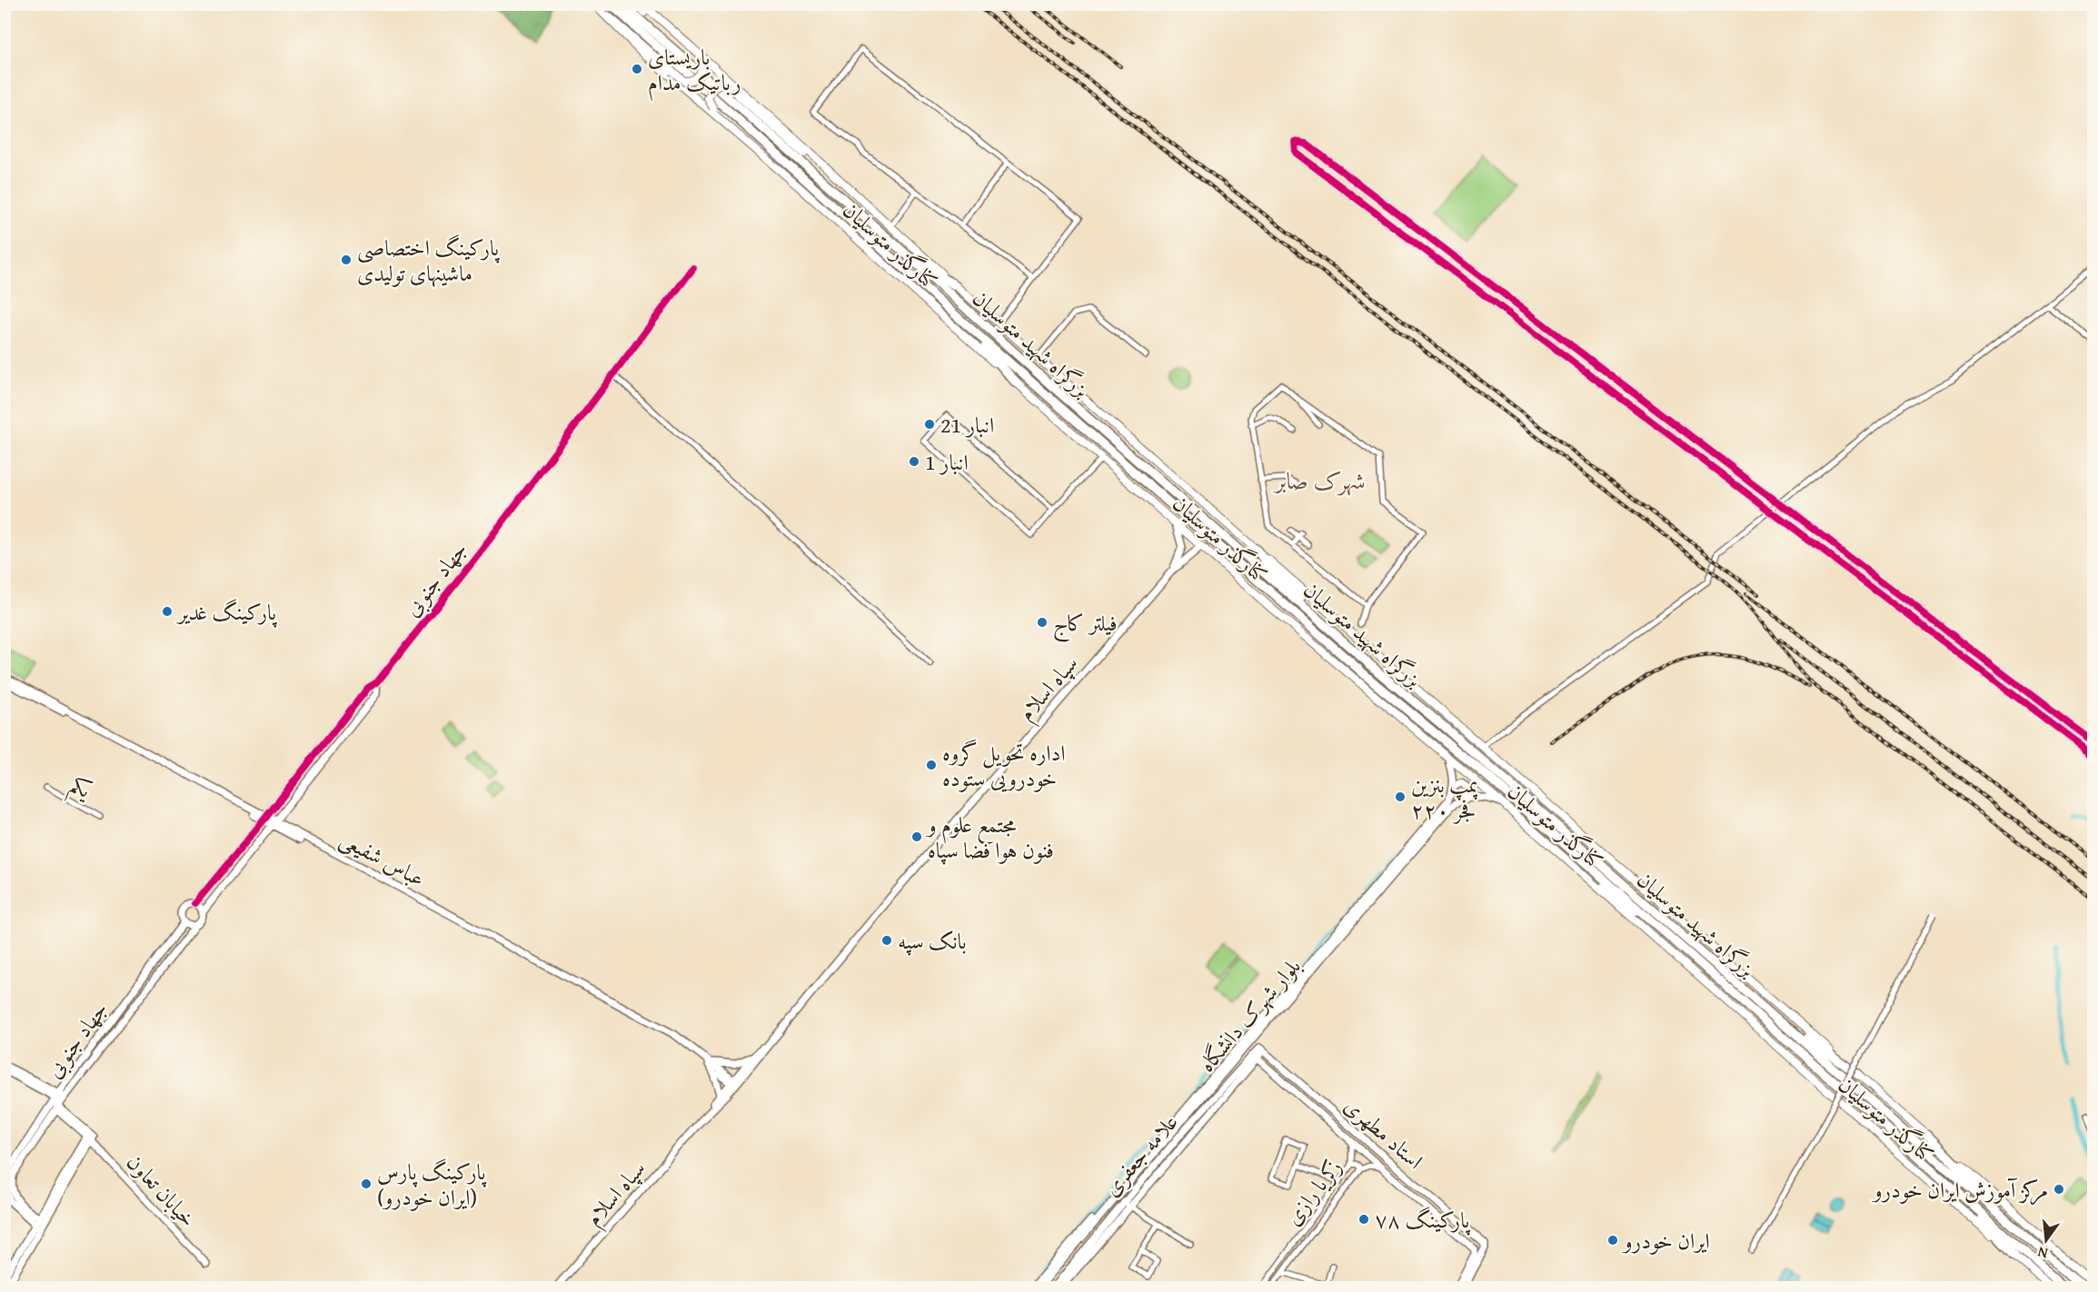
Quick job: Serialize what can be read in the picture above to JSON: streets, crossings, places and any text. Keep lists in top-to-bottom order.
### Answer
{
  "streets": {
    "highway": ["بزرگراه شهید متوسلیان"],
    "main road": ["کنارگذر متوسلیان"],
    "street": [
      "جهاد جنوبی",
      "سپاه اسلام",
      "یکم",
      "عباس شفیعی",
      "بلوار شهرک دانشگاه",
      "استاد مطهری",
      "علامه جعفری",
      "خیابان تعاون",
      "زکریا رازی"
    ]
  },
  "crossings": [
    ["کنارگذر متوسلیان", "سپاه اسلام"],
    ["جهاد جنوبی", "عباس شفیعی"],
    ["جهاد جنوبی", "خیابان تعاون"],
    ["سپاه اسلام", "عباس شفیعی"],
    ["استاد مطهری", "علامه جعفری"]
  ],
  "districts": ["شهرک صابر"],
  "places": [
    "باریستای رباتیک مدام",
    "پارکینگ اختصاصی ماشینهای تولیدی",
    "انبار 21",
    "انبار 1",
    "پارکینگ غدیر",
    "فیلتر کاج",
    "اداره تحویل گروه خودرویی ستوده",
    "پمپ بنزین ۲۲۰ فجر",
    "مجتمع علوم و فنون هوا فضا سپاه",
    "بانک سپه",
    "پارکینگ پارس (ایران خودرو)",
    "مرکز آموزش ایران خودرو",
    "پارکینگ ۷۸",
    "ایران خودرو"
  ],
  "north": "bottom"
}
